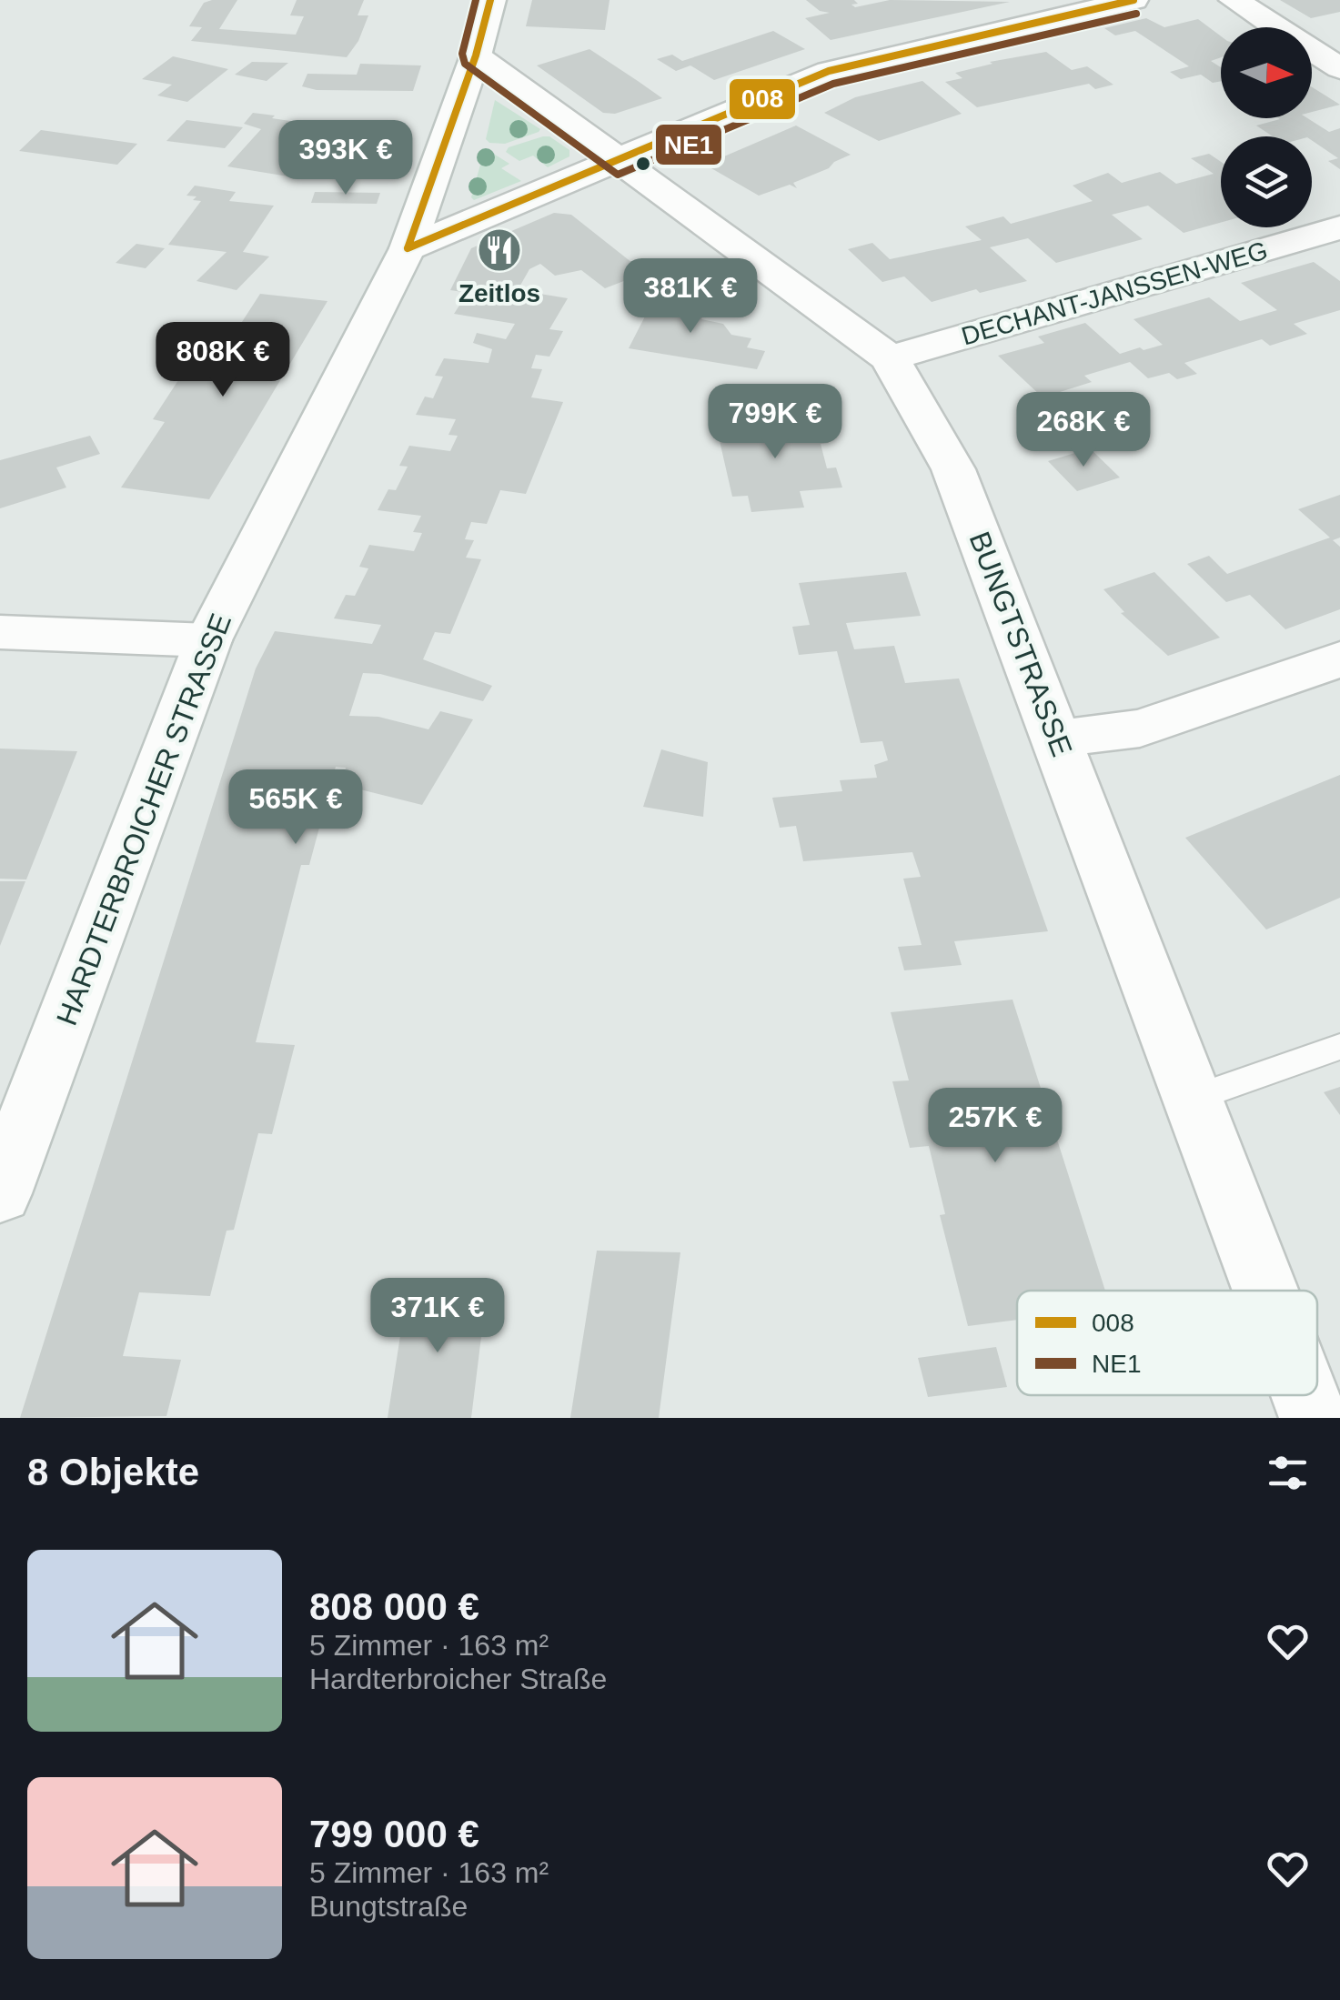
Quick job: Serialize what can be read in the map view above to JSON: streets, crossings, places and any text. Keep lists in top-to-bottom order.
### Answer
{
  "streets": {
    "street": ["DECHANT-JANSSEN-WEG", "BUNGTSTRASSE", "HARDTERBROICHER STRASSE"]
  },
  "crossings": [
    ["DECHANT-JANSSEN-WEG", "BUNGTSTRASSE"],
    ["BUNGTSTRASSE", "HARDTERBROICHER STRASSE"]
  ],
  "places": {
    "restaurant": ["Zeitlos"]
  },
  "lines": ["transit line 008", "transit line NE1"],
  "legend": ["008", "NE1"],
  "north": "right",
  "page": {
    "price": [
      "393K €",
      "381K €",
      "808K €",
      "799K €",
      "268K €",
      "565K €",
      "257K €",
      "371K €"
    ],
    "heading": "8 Objekte",
    "list": [
      {
        "name": "808 000 €",
        "note": "5 Zimmer · 163 m² · Hardterbroicher Straße"
      },
      {
        "name": "799 000 €",
        "note": "5 Zimmer · 163 m² · Bungtstraße"
      }
    ]
  }
}
